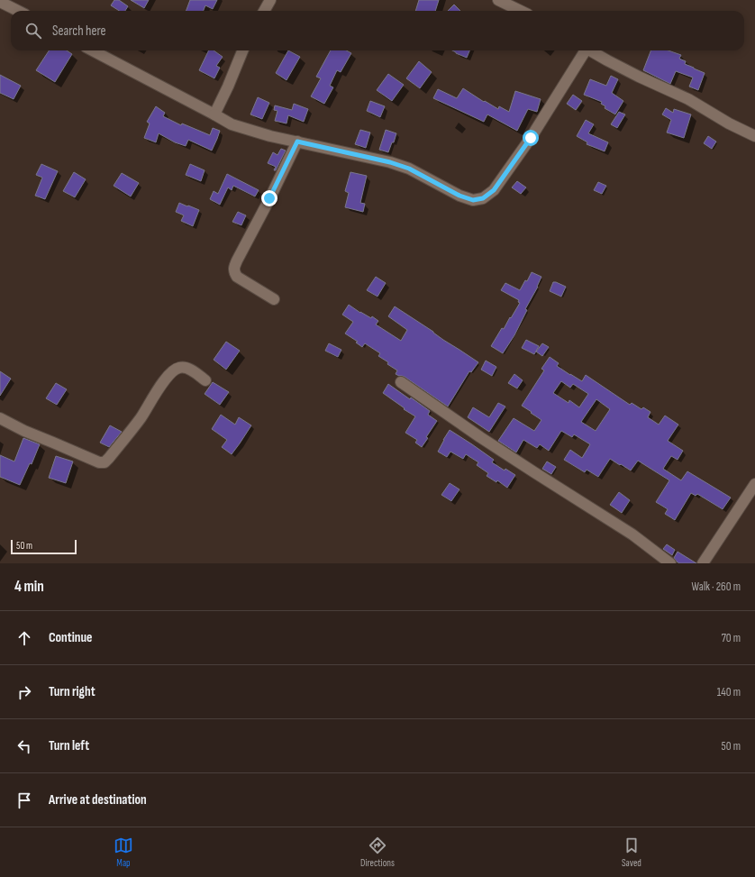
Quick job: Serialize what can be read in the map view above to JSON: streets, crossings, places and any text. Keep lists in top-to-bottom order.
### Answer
{
  "scale_bar": "50 m",
  "page": {
    "search": "Search here",
    "scale": "50 m",
    "heading": ["4 min", "Walk · 260 m"],
    "list": [
      ["Continue", "70 m"],
      ["Turn right", "140 m"],
      ["Turn left", "50 m"],
      "Arrive at destination"
    ],
    "nav": ["Map", "Directions", "Saved"]
  }
}
